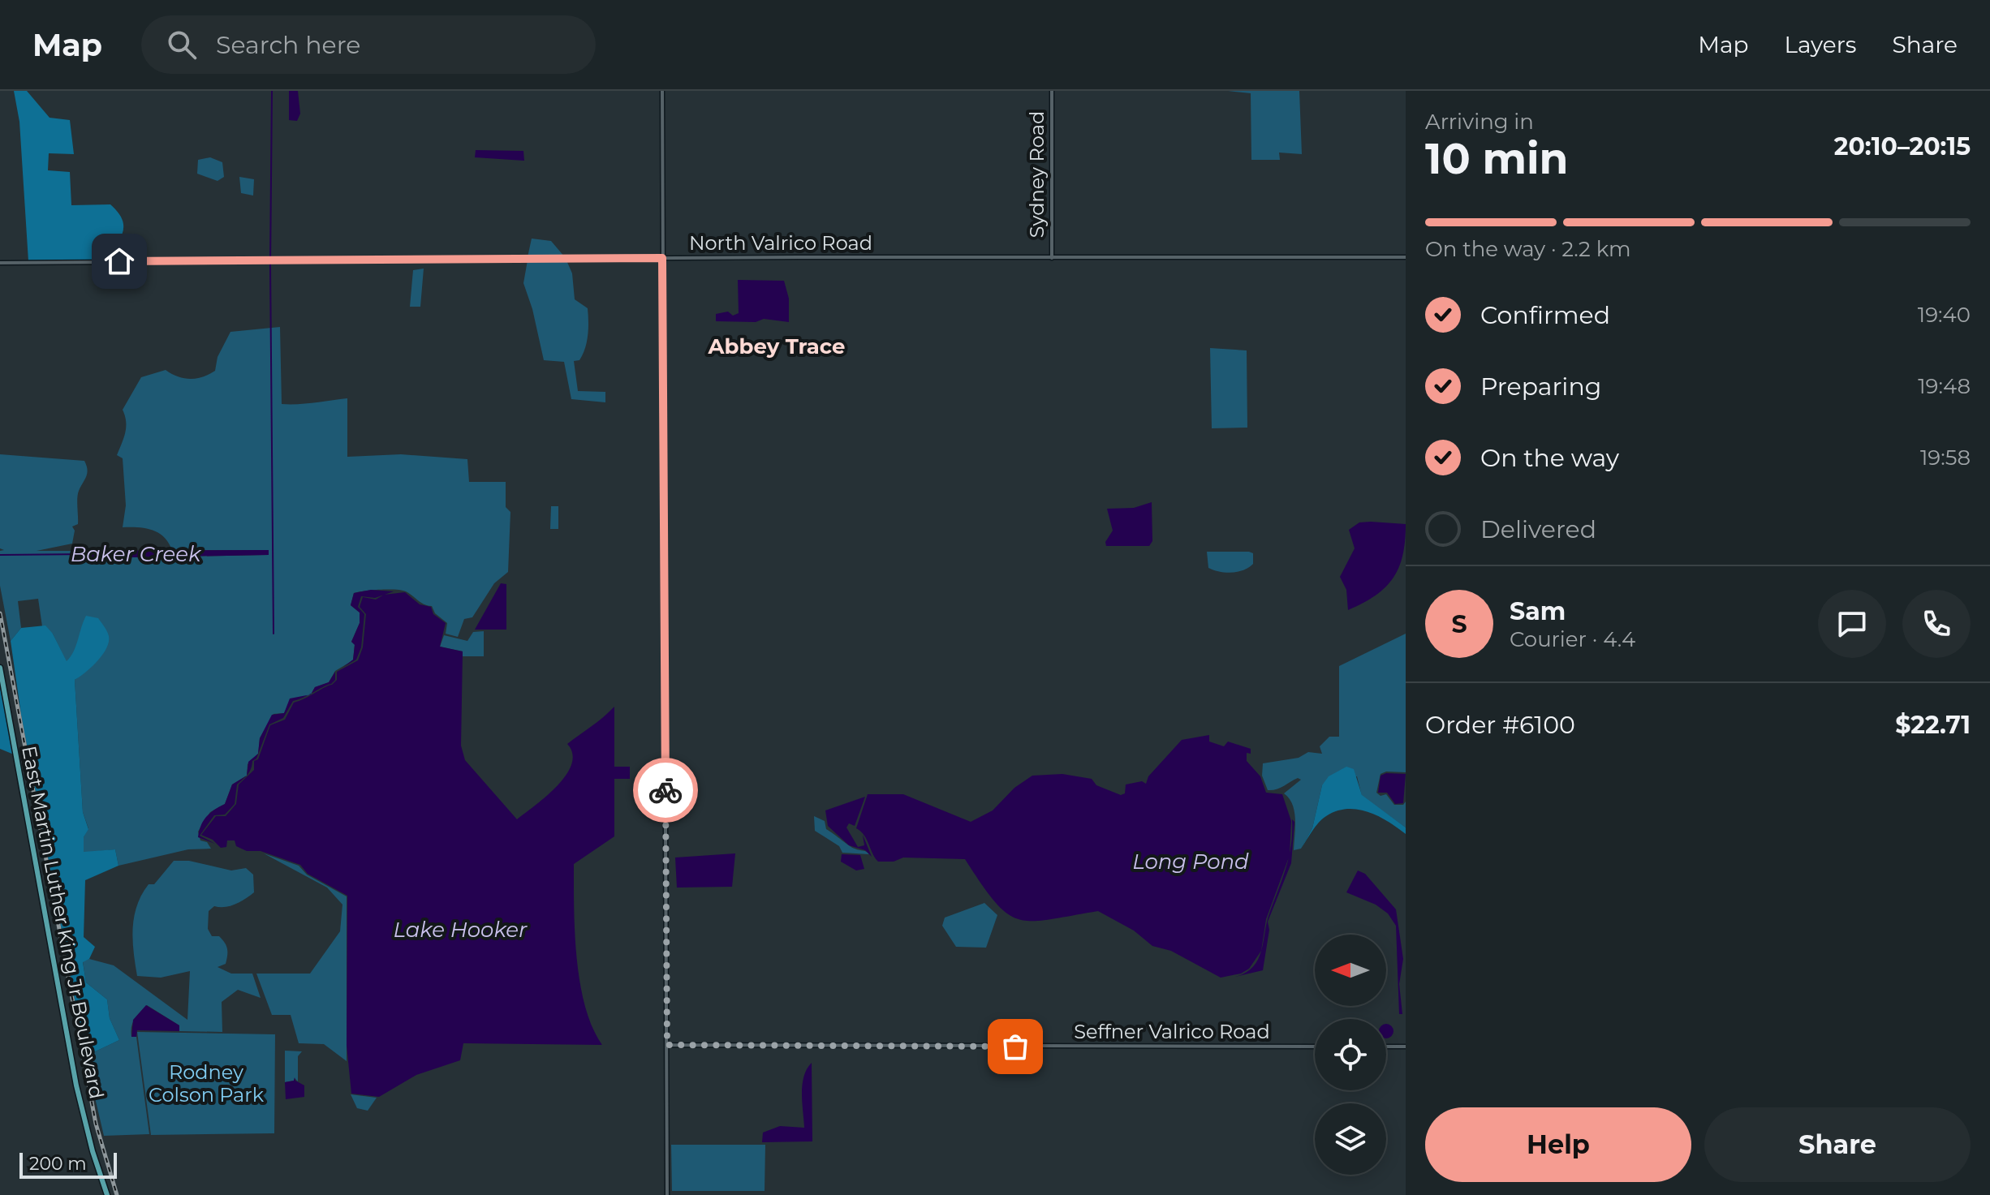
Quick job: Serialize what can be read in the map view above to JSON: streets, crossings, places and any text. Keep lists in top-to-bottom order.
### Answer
{
  "streets": {
    "main road": ["East Martin Luther King Jr Boulevard"],
    "street": ["Sydney Road", "North Valrico Road", "Seffner Valrico Road"]
  },
  "crossings": [
    ["Sydney Road", "North Valrico Road"]
  ],
  "districts": ["Abbey Trace"],
  "water": ["Baker Creek", "Long Pond", "Lake Hooker"],
  "parks": ["Rodney Colson Park"],
  "scale_bar": "200 m",
  "north": "left",
  "page": {
    "header": "Map",
    "search": "Search here",
    "nav": ["Map", "Layers", "Share"],
    "heading": ["10 min", "Arriving in", "20:10–20:15"],
    "panel": [
      "Sam",
      "Courier · 4.4",
      "Order #6100",
      "$22.71"
    ],
    "bar": "On the way · 2.2 km",
    "list": [
      ["Confirmed", "19:40"],
      ["Preparing", "19:48"],
      ["On the way", "19:58"],
      "Delivered"
    ],
    "round": "S",
    "buttons": ["Help", "Share"],
    "scale": "200 m"
  }
}
